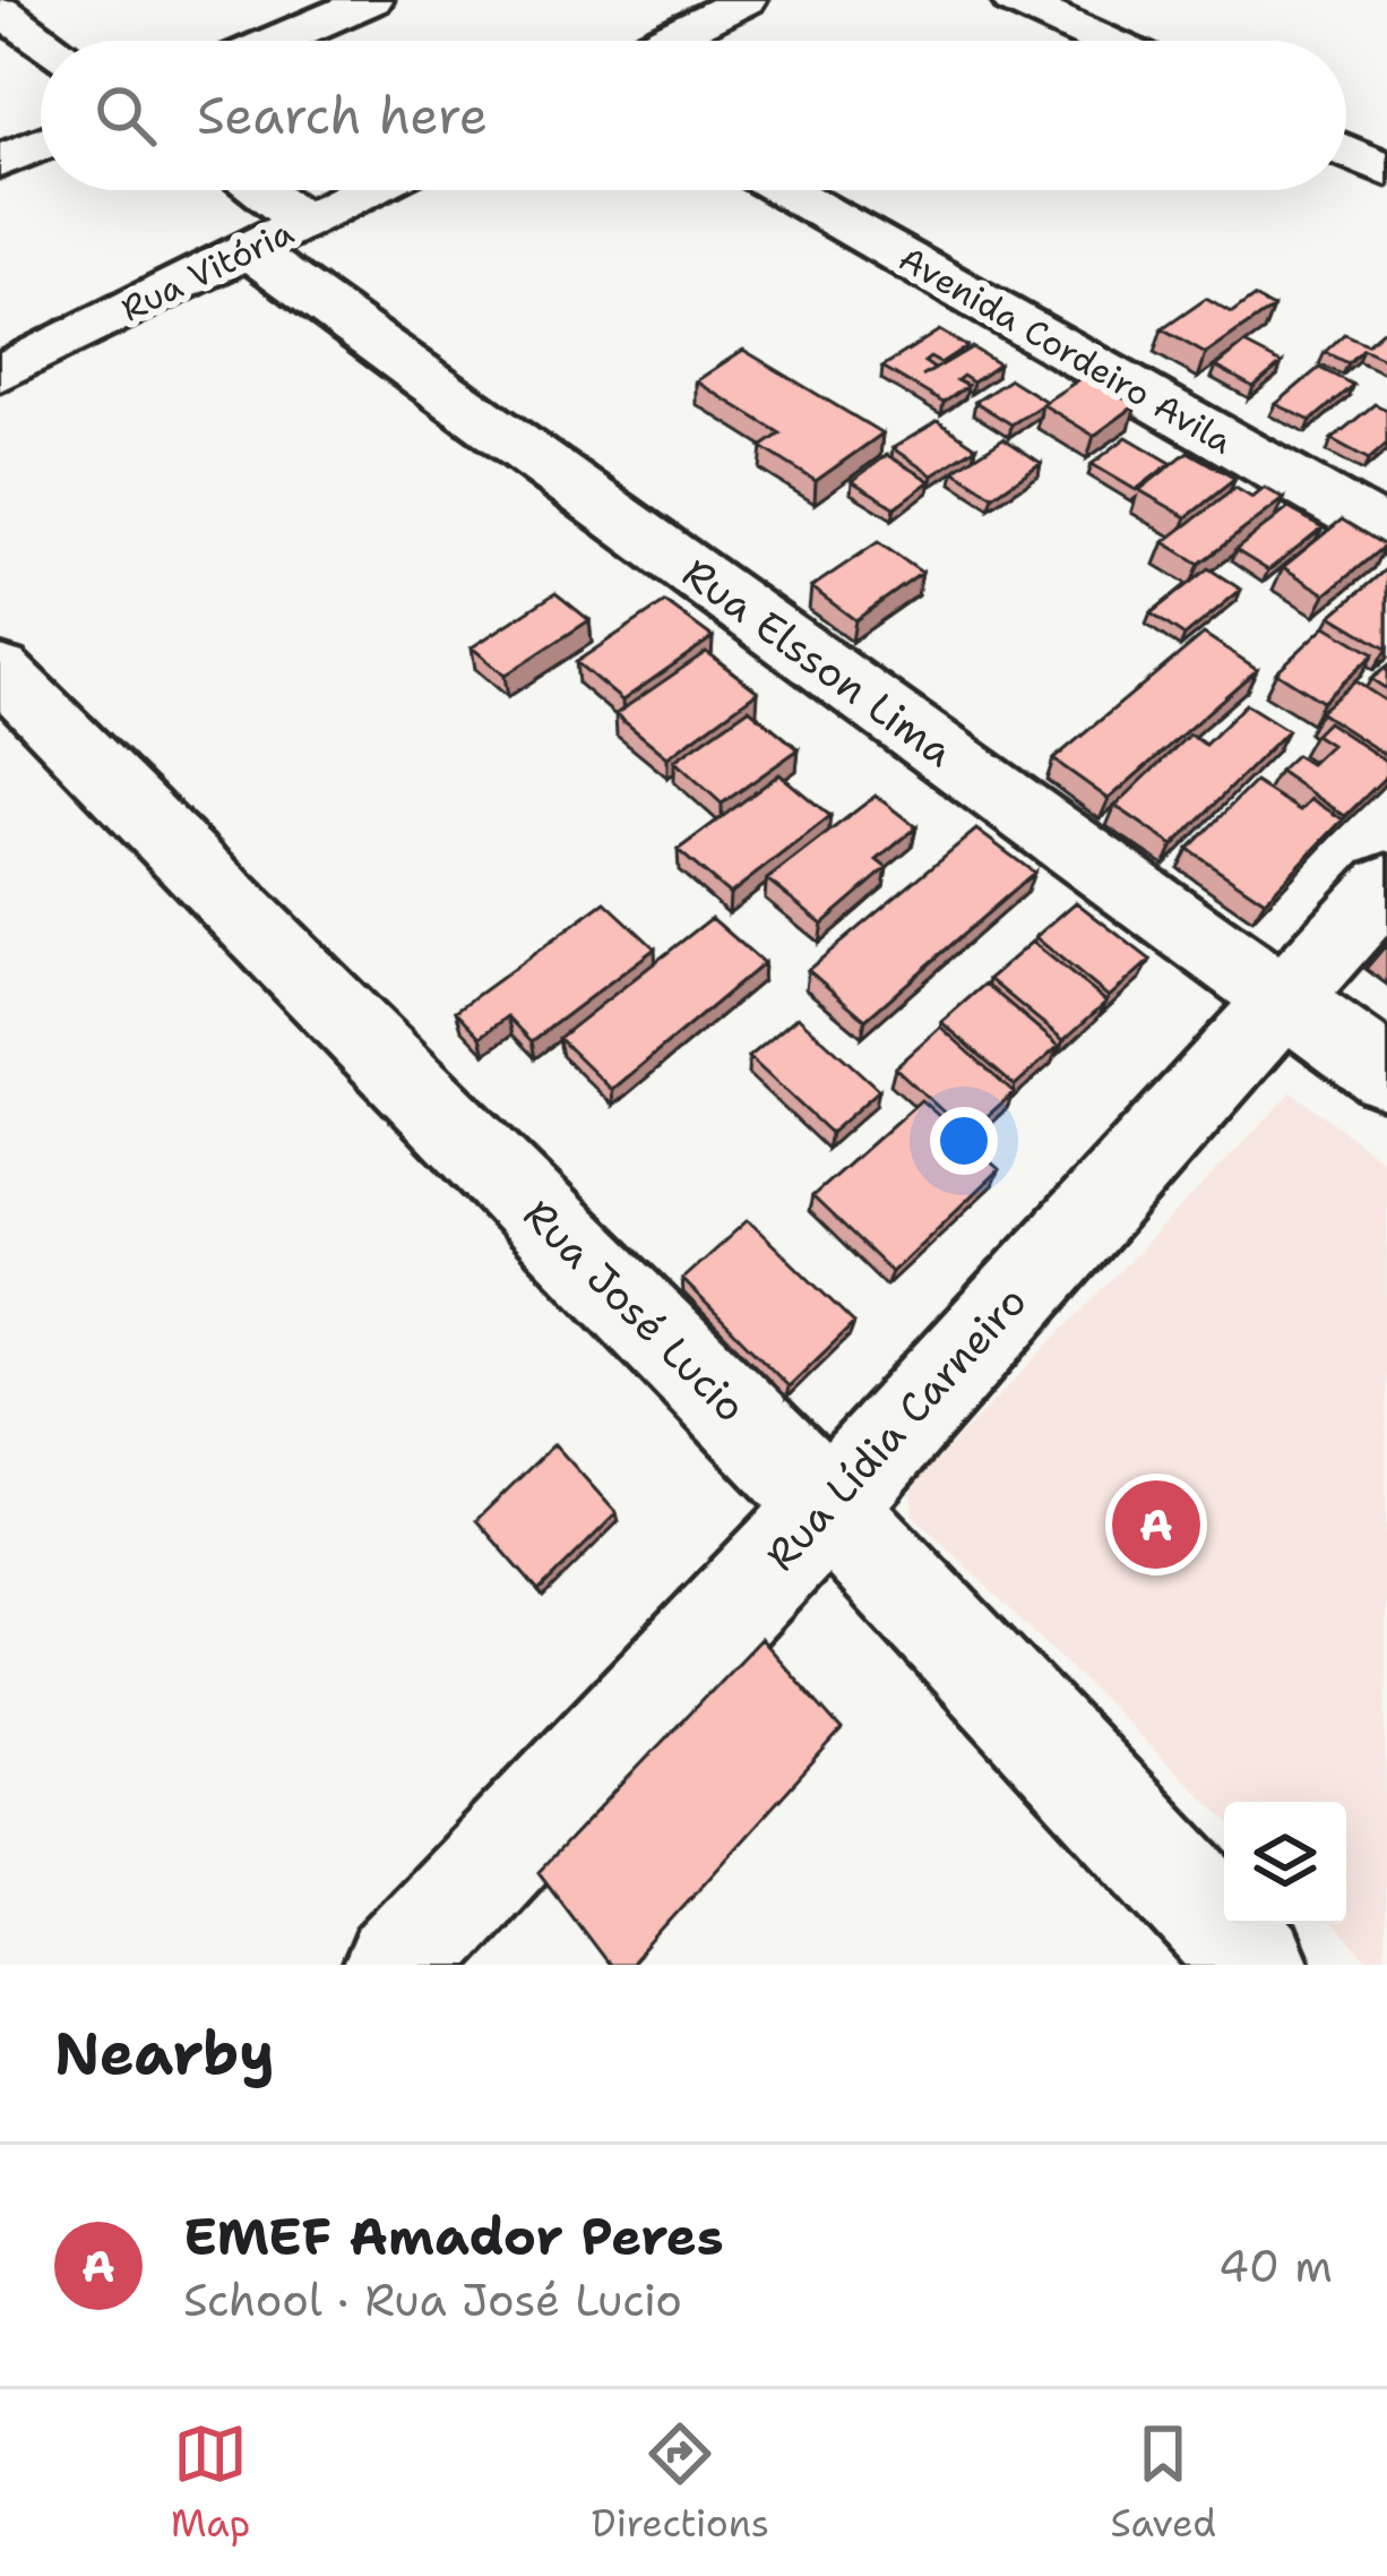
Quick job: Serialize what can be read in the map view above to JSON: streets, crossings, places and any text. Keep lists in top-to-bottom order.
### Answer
{
  "streets": {
    "street": [
      "Rua Vitória",
      "Avenida Cordeiro Avila",
      "Rua Elsson Lima",
      "Rua José Lucio",
      "Rua Lídia Carneiro"
    ]
  },
  "crossings": [
    ["Rua Vitória", "Rua Elsson Lima"],
    ["Rua Elsson Lima", "Rua Lídia Carneiro"],
    ["Rua José Lucio", "Rua Lídia Carneiro"]
  ],
  "page": {
    "search": "Search here",
    "pins": "A",
    "heading": "Nearby",
    "list": [
      {
        "mark": "A",
        "name": "EMEF Amador Peres",
        "note": "School · Rua José Lucio",
        "value": "40 m"
      }
    ],
    "nav": ["Map", "Directions", "Saved"]
  }
}
